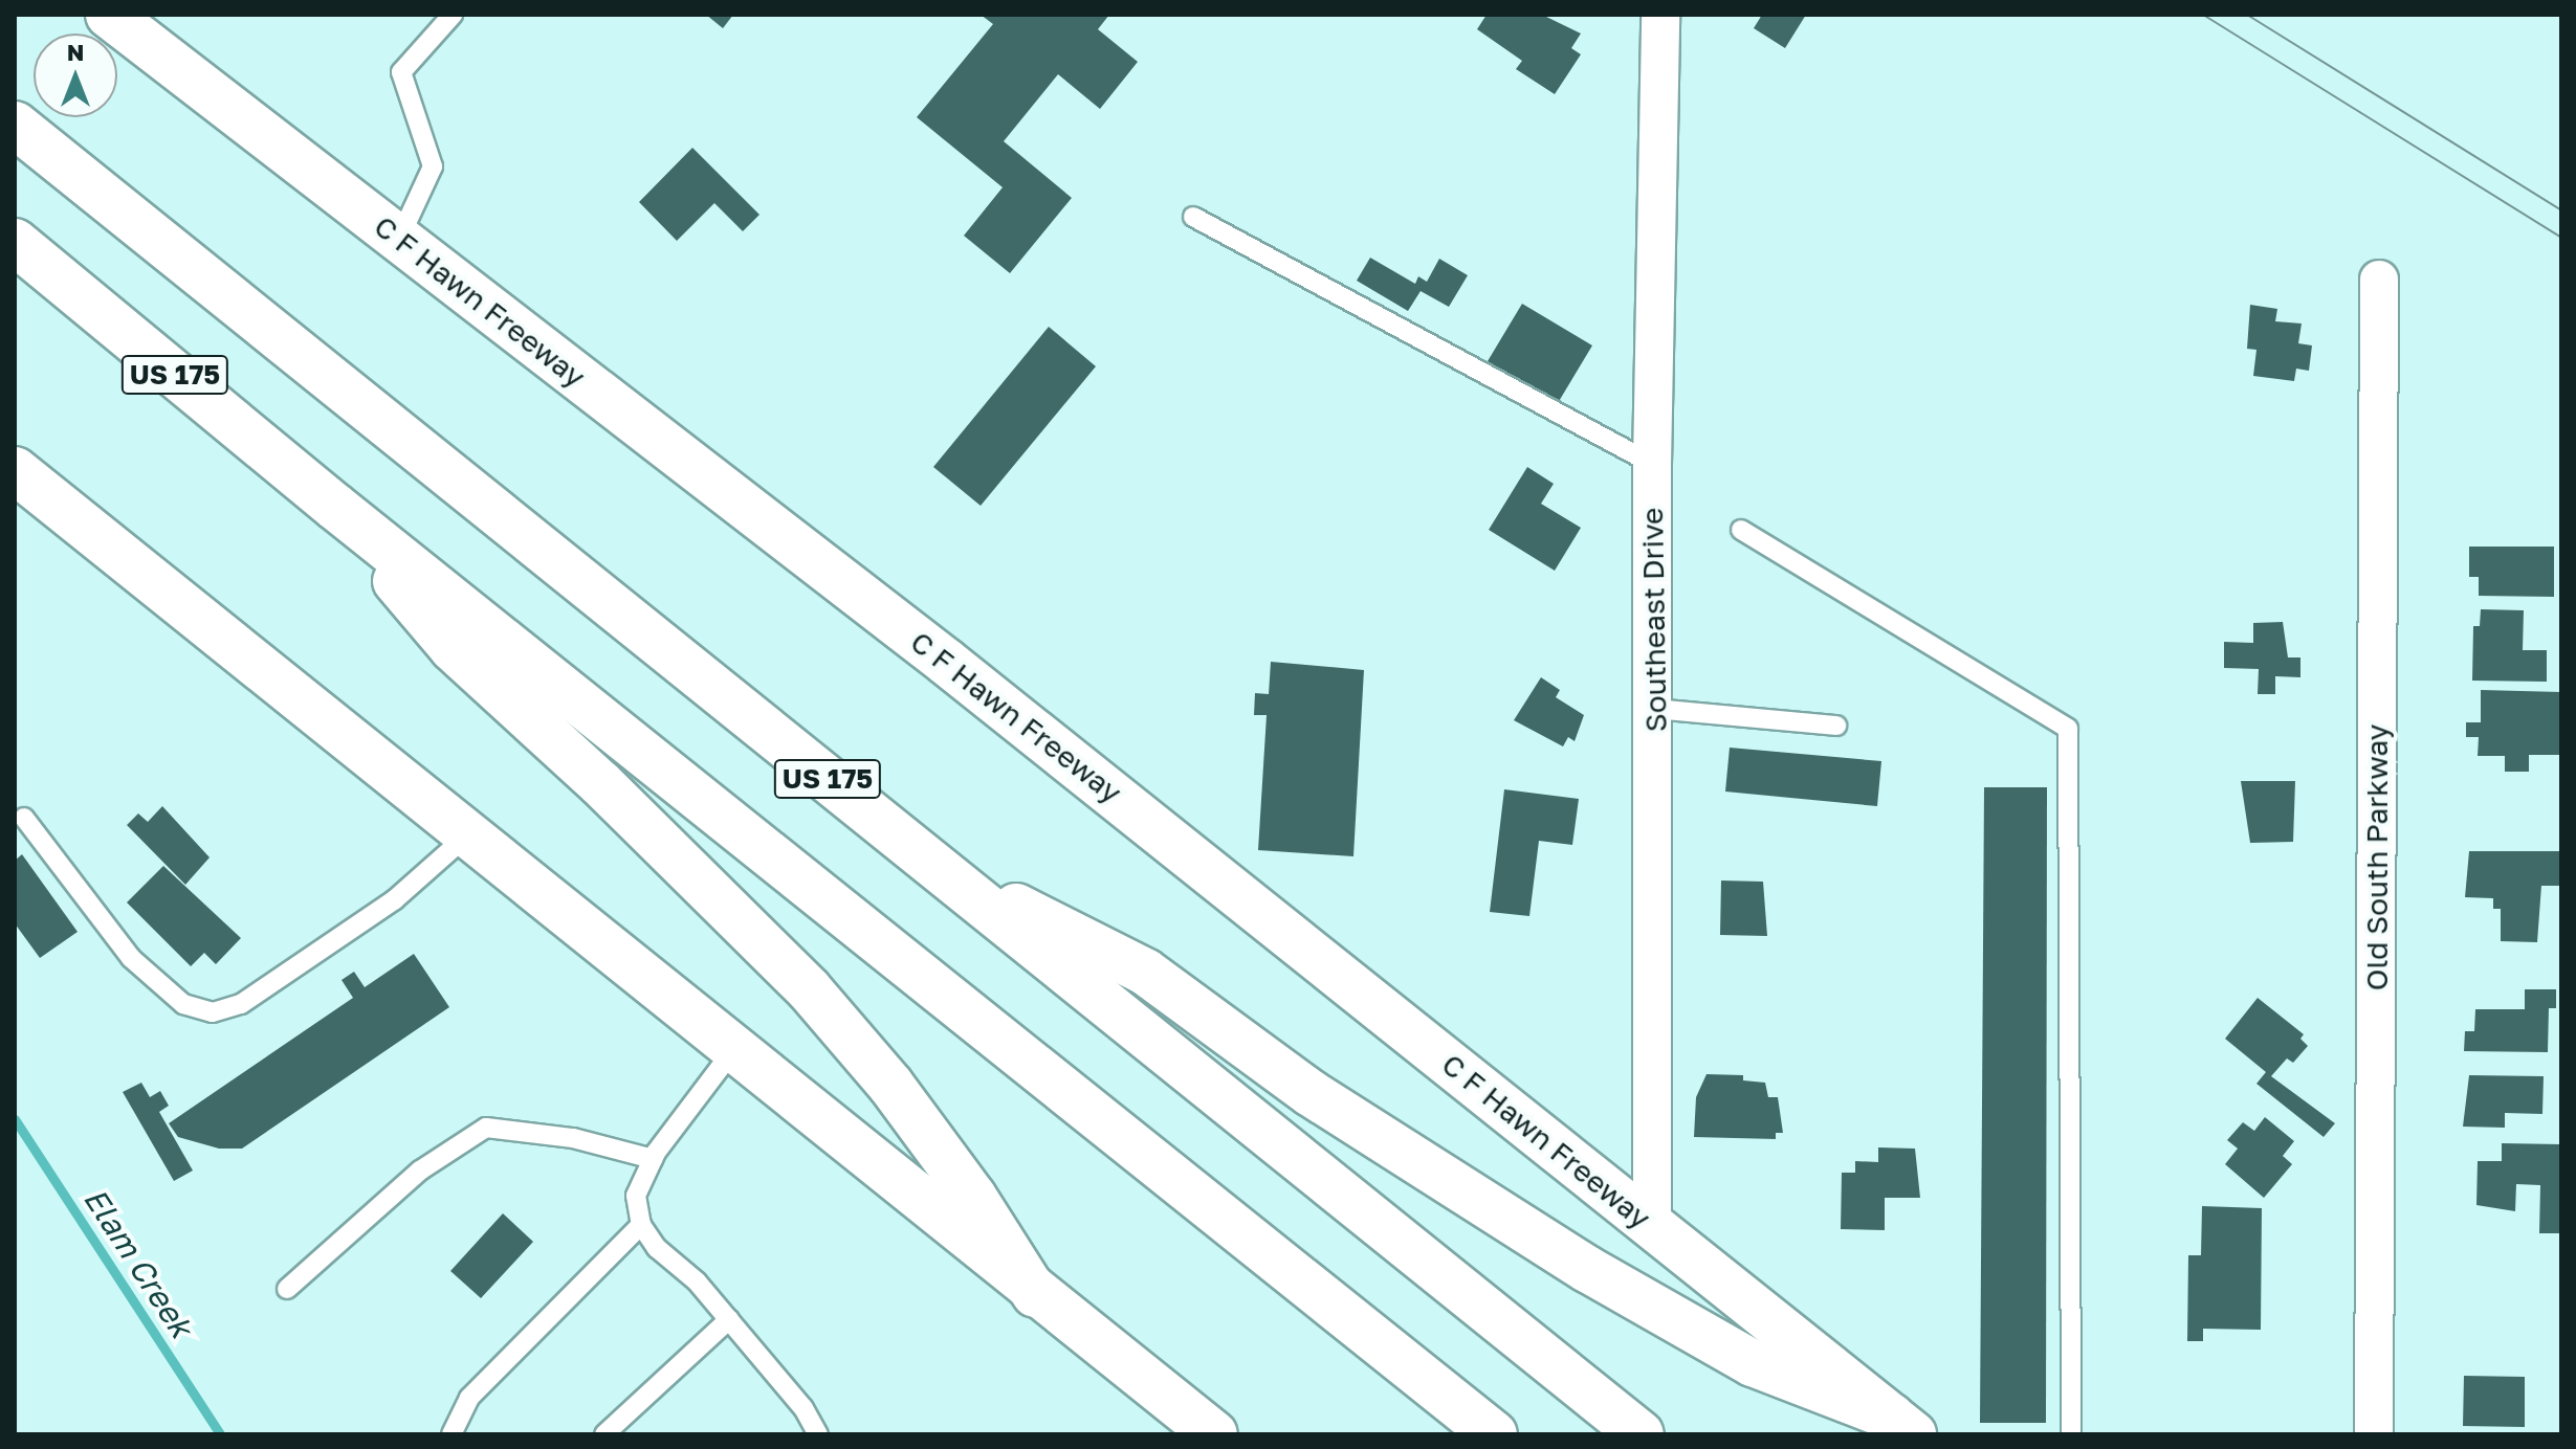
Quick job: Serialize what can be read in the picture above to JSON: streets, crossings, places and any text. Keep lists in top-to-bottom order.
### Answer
{
  "streets": {
    "main road": ["C F Hawn Freeway", "US 175"],
    "street": ["Southeast Drive", "Old South Parkway"]
  },
  "crossings": [
    ["C F Hawn Freeway", "Southeast Drive"]
  ],
  "water": ["Elam Creek"],
  "north": "top"
}
